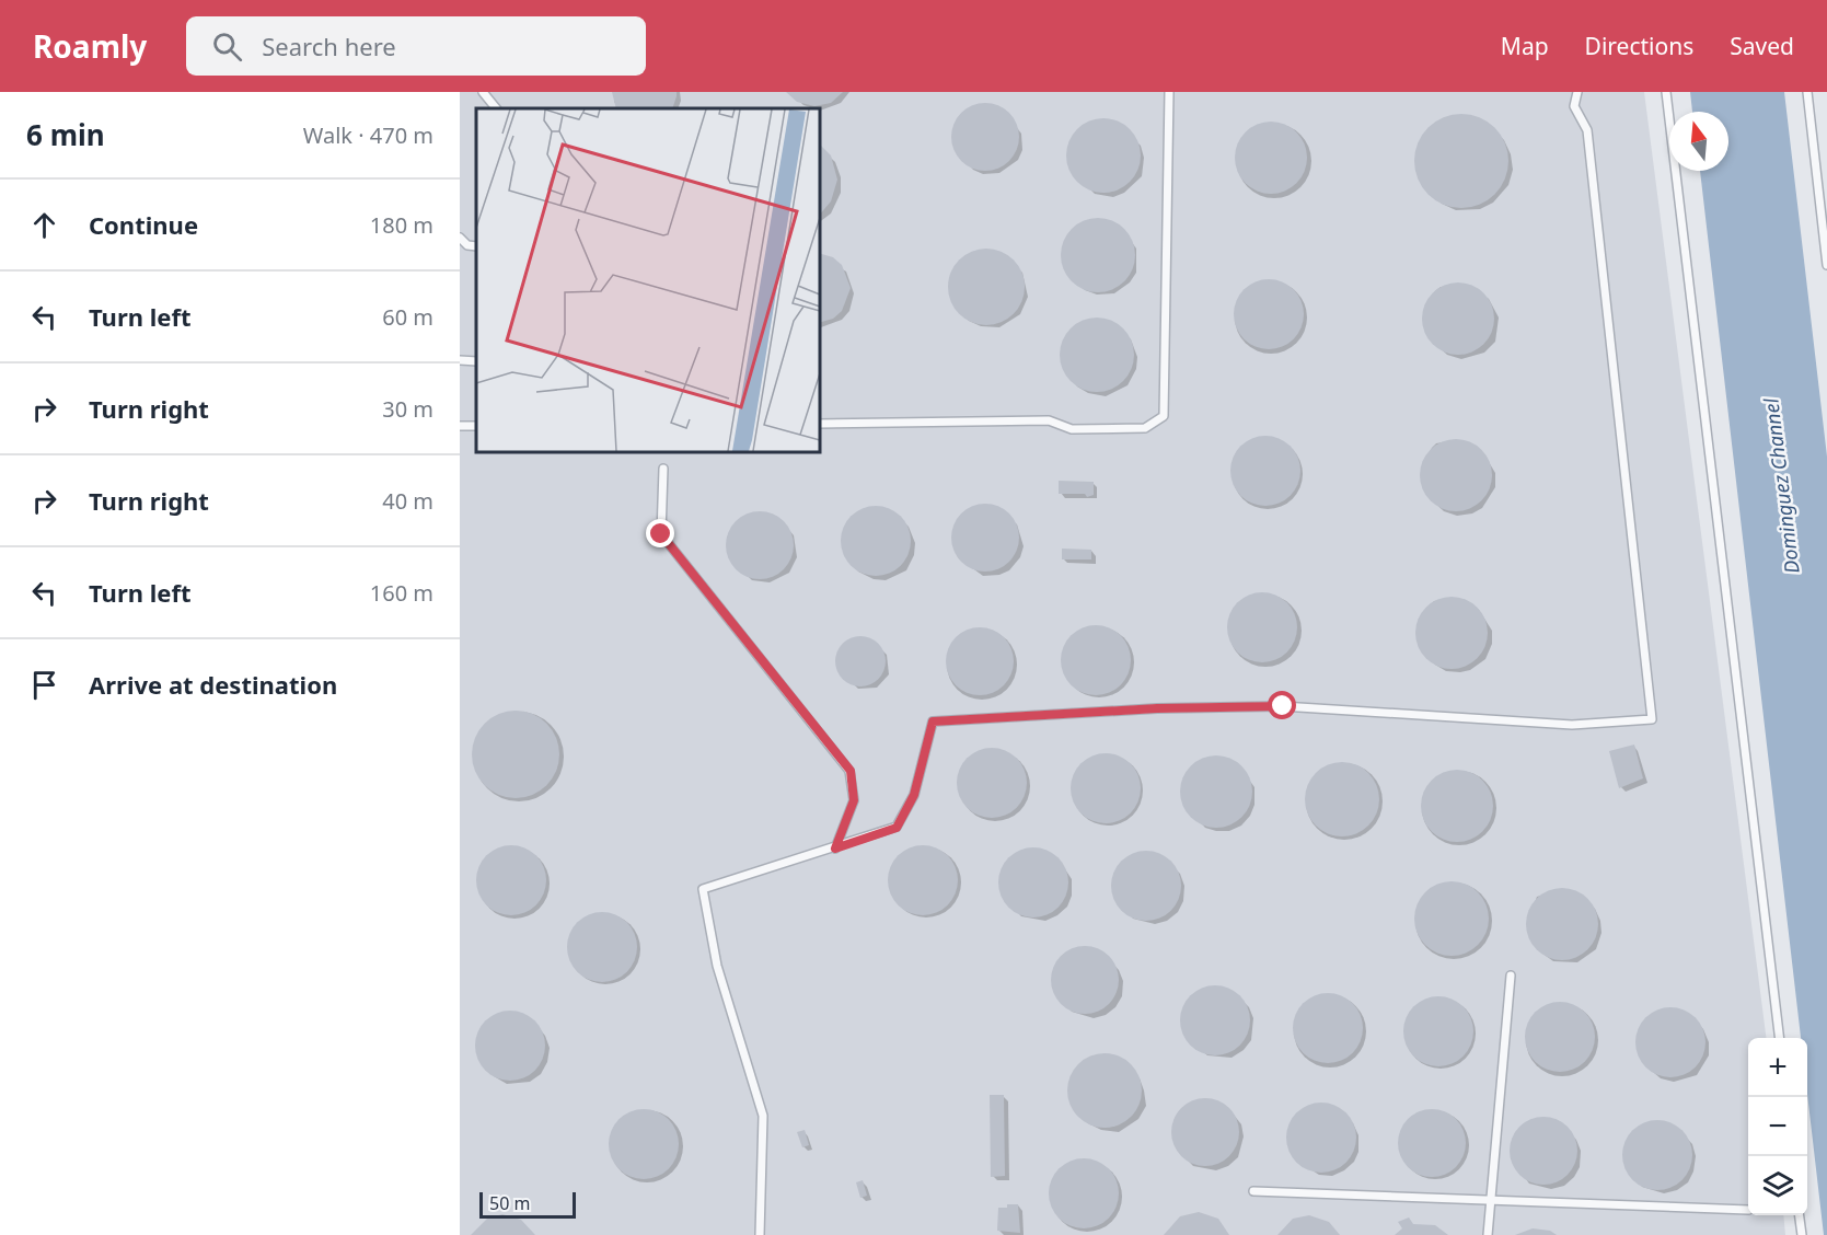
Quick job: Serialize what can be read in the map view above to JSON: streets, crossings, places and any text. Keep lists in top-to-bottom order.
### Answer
{
  "water": ["Dominguez Channel"],
  "scale_bar": "50 m",
  "north": "top",
  "page": {
    "header": "Roamly",
    "search": "Search here",
    "nav": ["Map", "Directions", "Saved"],
    "heading": ["6 min", "Walk · 470 m"],
    "list": [
      ["Continue", "180 m"],
      ["Turn left", "60 m"],
      ["Turn right", "30 m"],
      ["Turn right", "40 m"],
      ["Turn left", "160 m"],
      "Arrive at destination"
    ],
    "map_buttons": ["+", "−"],
    "scale": "50 m"
  }
}
